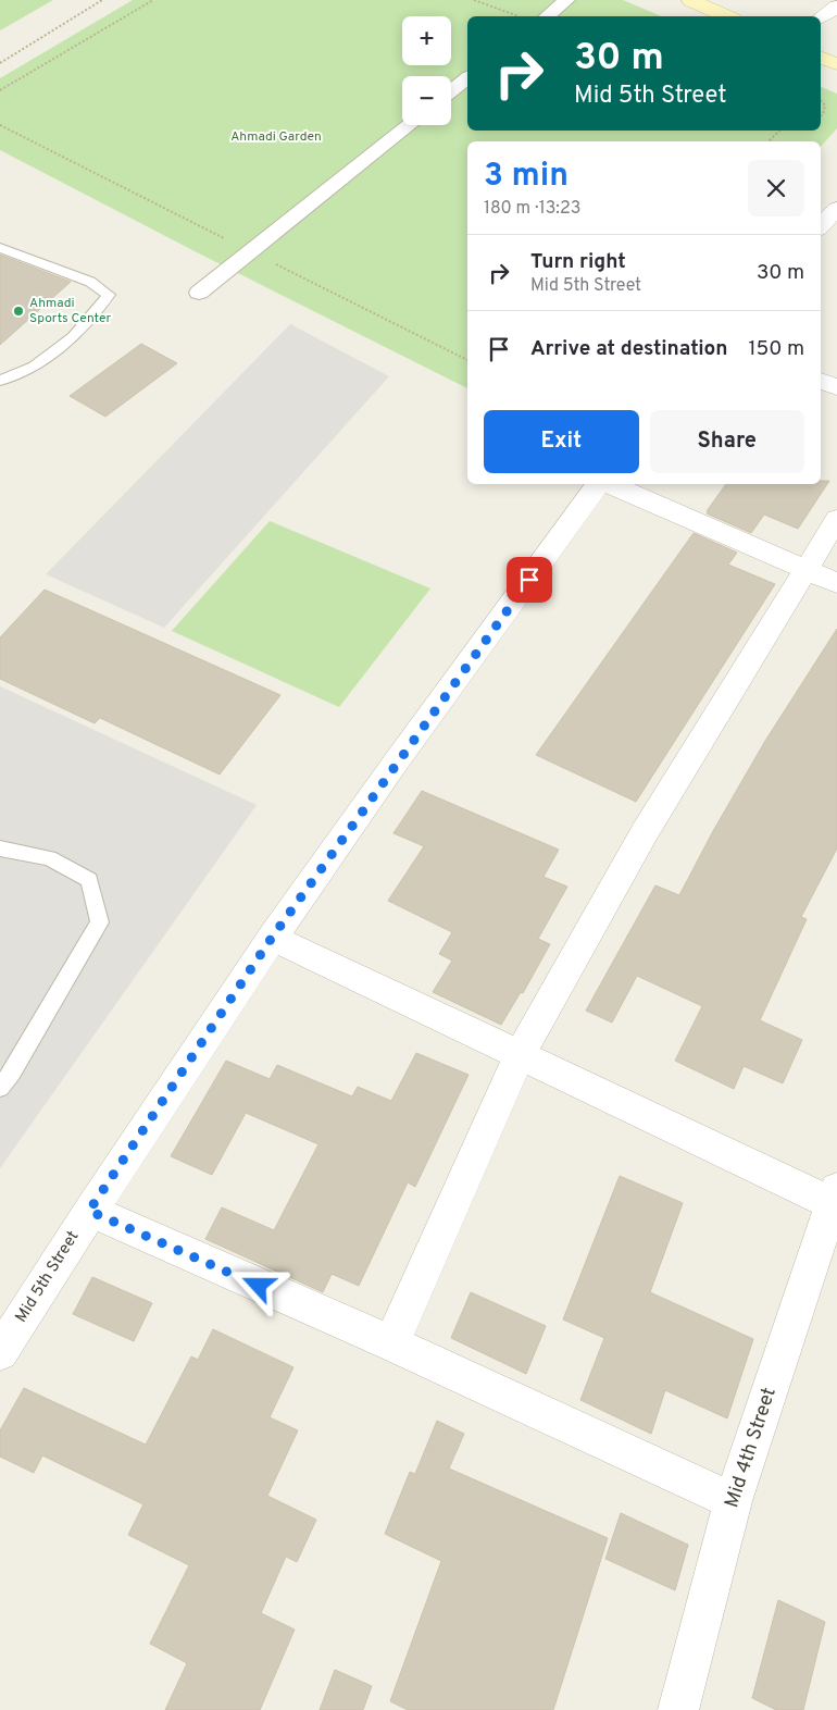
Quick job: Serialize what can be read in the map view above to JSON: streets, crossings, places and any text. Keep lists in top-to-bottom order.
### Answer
{
  "streets": {
    "street": ["Mid 5th Street", "Mid 4th Street"]
  },
  "parks": ["Ahmadi Garden"],
  "places": ["Ahmadi Sports Center"],
  "page": {
    "map_buttons": ["+", "−"],
    "turn": ["30 m", "Mid 5th Street"],
    "heading": ["3 min", "180 m · 13:23"],
    "list": [
      {
        "name": "Turn right",
        "note": "Mid 5th Street",
        "value": "30 m"
      },
      {
        "name": "Arrive at destination",
        "value": "150 m"
      }
    ],
    "buttons": ["Exit", "Share"]
  }
}
